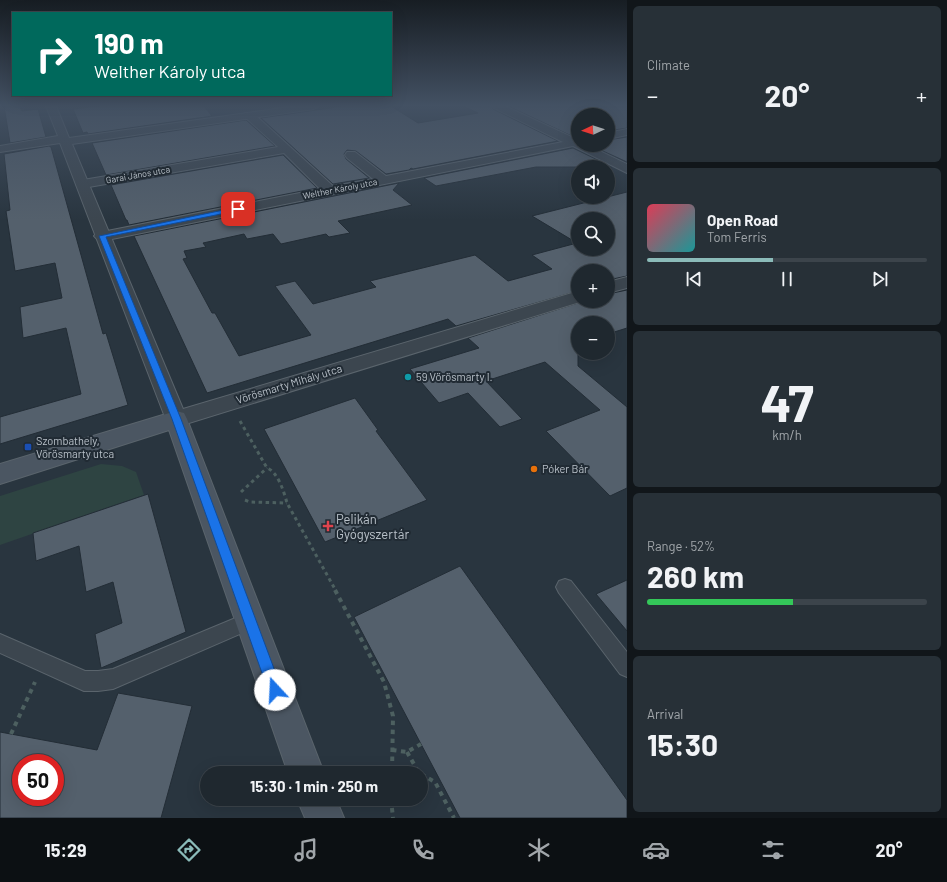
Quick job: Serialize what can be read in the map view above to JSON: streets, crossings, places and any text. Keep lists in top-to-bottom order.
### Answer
{
  "streets": {
    "main road": ["Vörösmarty Mihály utca"],
    "street": ["Garai János utca", "Welther Károly utca"]
  },
  "places": {
    "other": ["59 Vörösmarty I.", "Póker Bár"],
    "transit": ["Szombathely, Vörösmarty utca"],
    "health": ["Pelikán Gyógyszertár"]
  },
  "north": "left",
  "page": {
    "tile": [
      "Climate",
      ["47", "km/h"],
      ["Range · 52%", "260 km"],
      ["Arrival", "15:30"]
    ],
    "turn": ["190 m", "Welther Károly utca"],
    "heat": ["−", "20°", "+"],
    "map_buttons": ["+", "−"],
    "song": ["Open Road", "Tom Ferris"],
    "limit": "50",
    "trip": "15:30 · 1 min · 250 m",
    "tabs": ["15:29", "20°"]
  }
}
